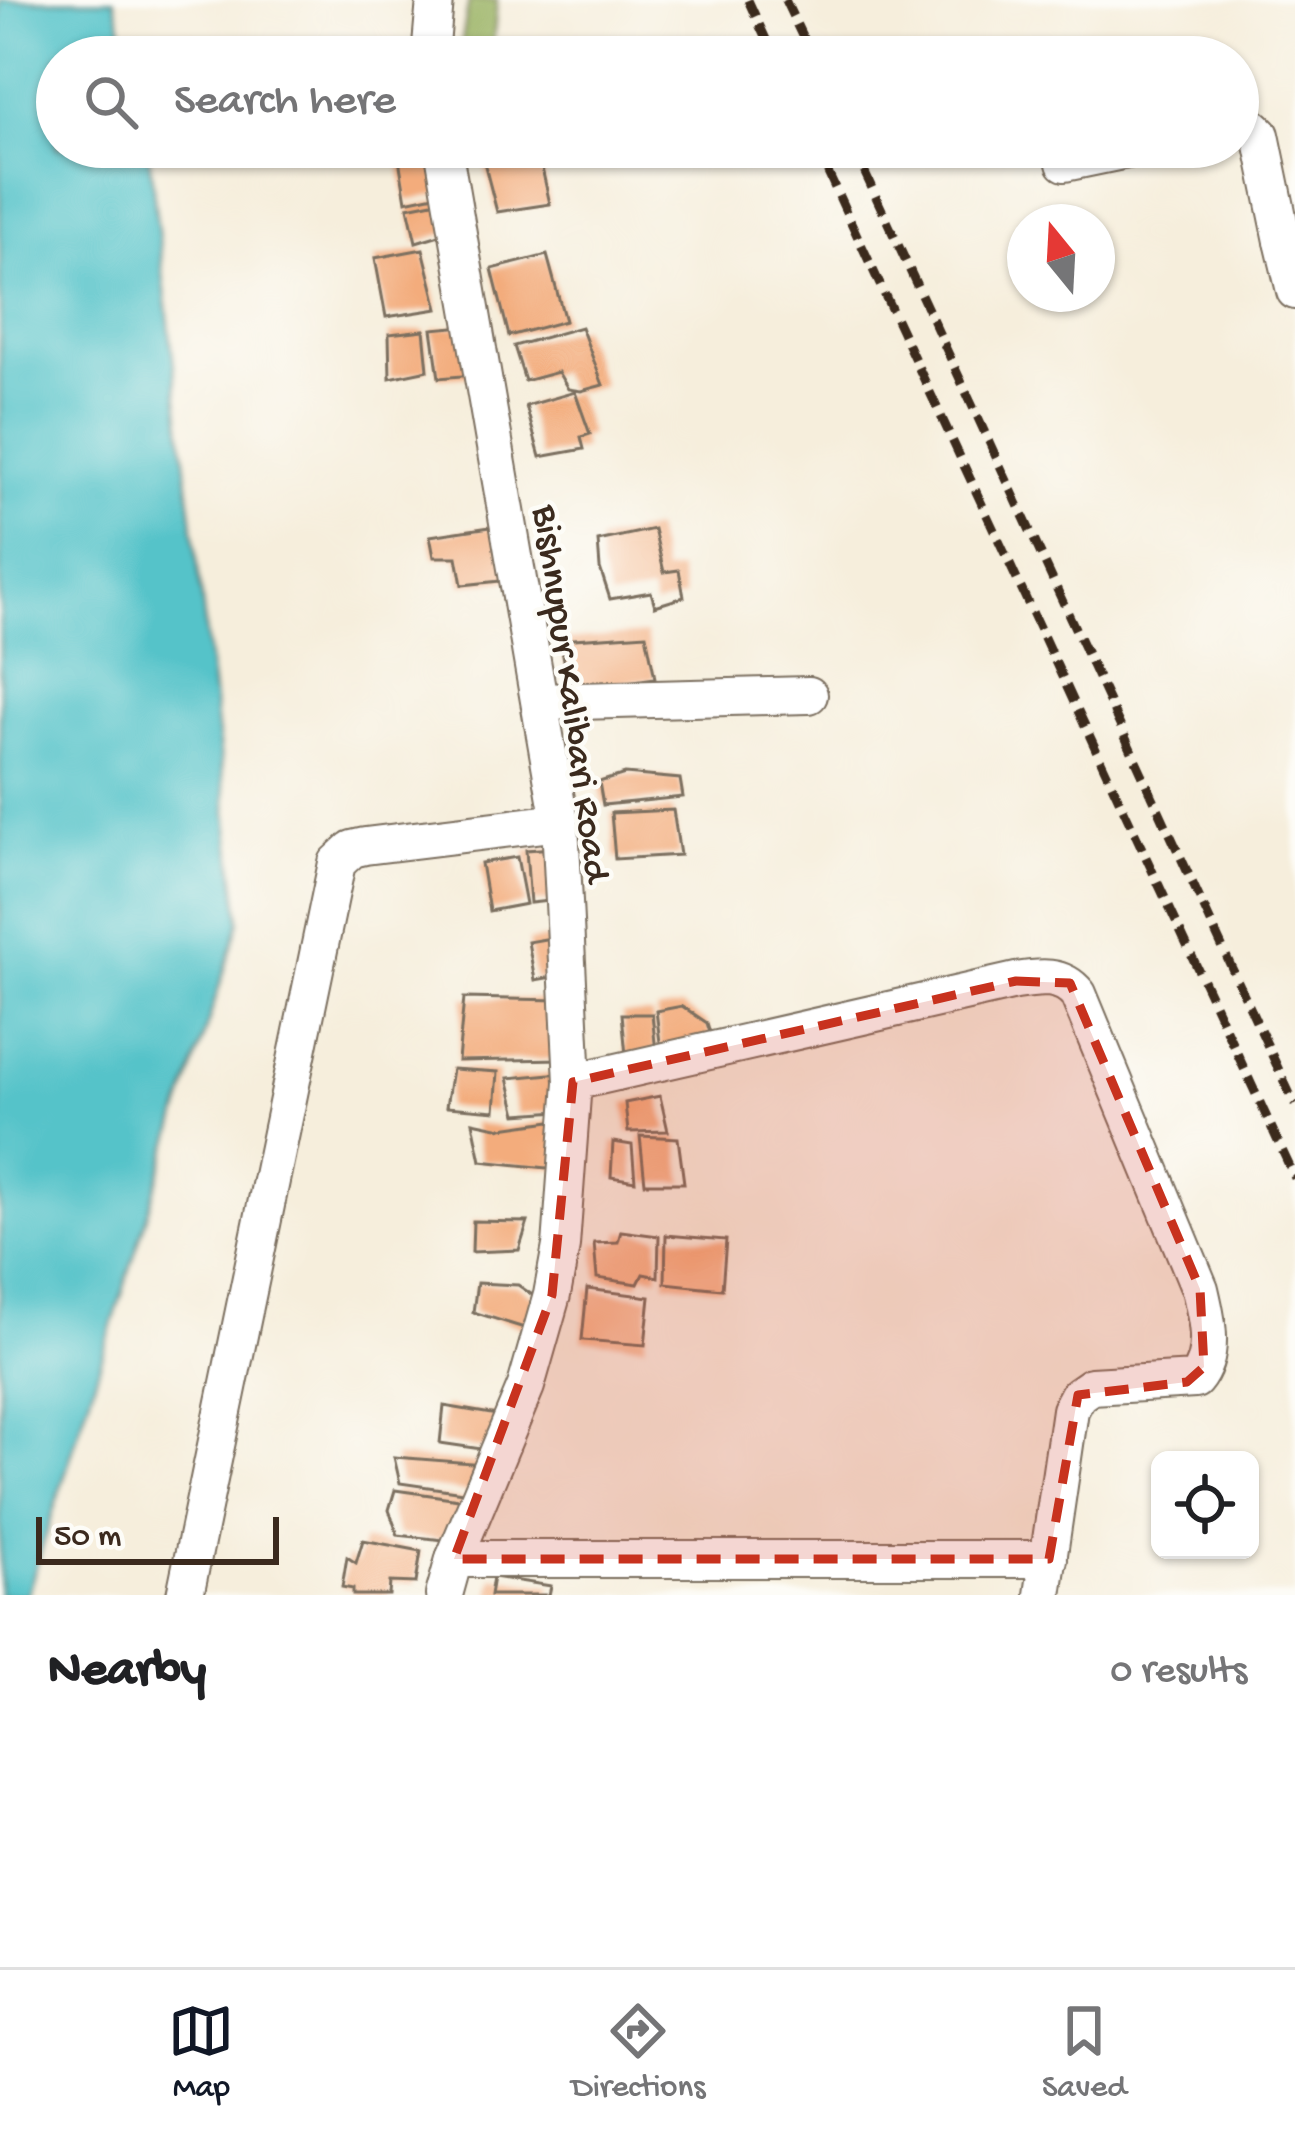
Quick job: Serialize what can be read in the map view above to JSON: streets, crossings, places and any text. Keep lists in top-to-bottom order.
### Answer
{
  "streets": {
    "street": ["Bishnupur Kalibari Road"]
  },
  "scale_bar": "50 m",
  "north": "top",
  "page": {
    "search": "Search here",
    "scale": "50 m",
    "heading": ["Nearby", "0 results"],
    "nav": ["Map", "Directions", "Saved"]
  }
}
